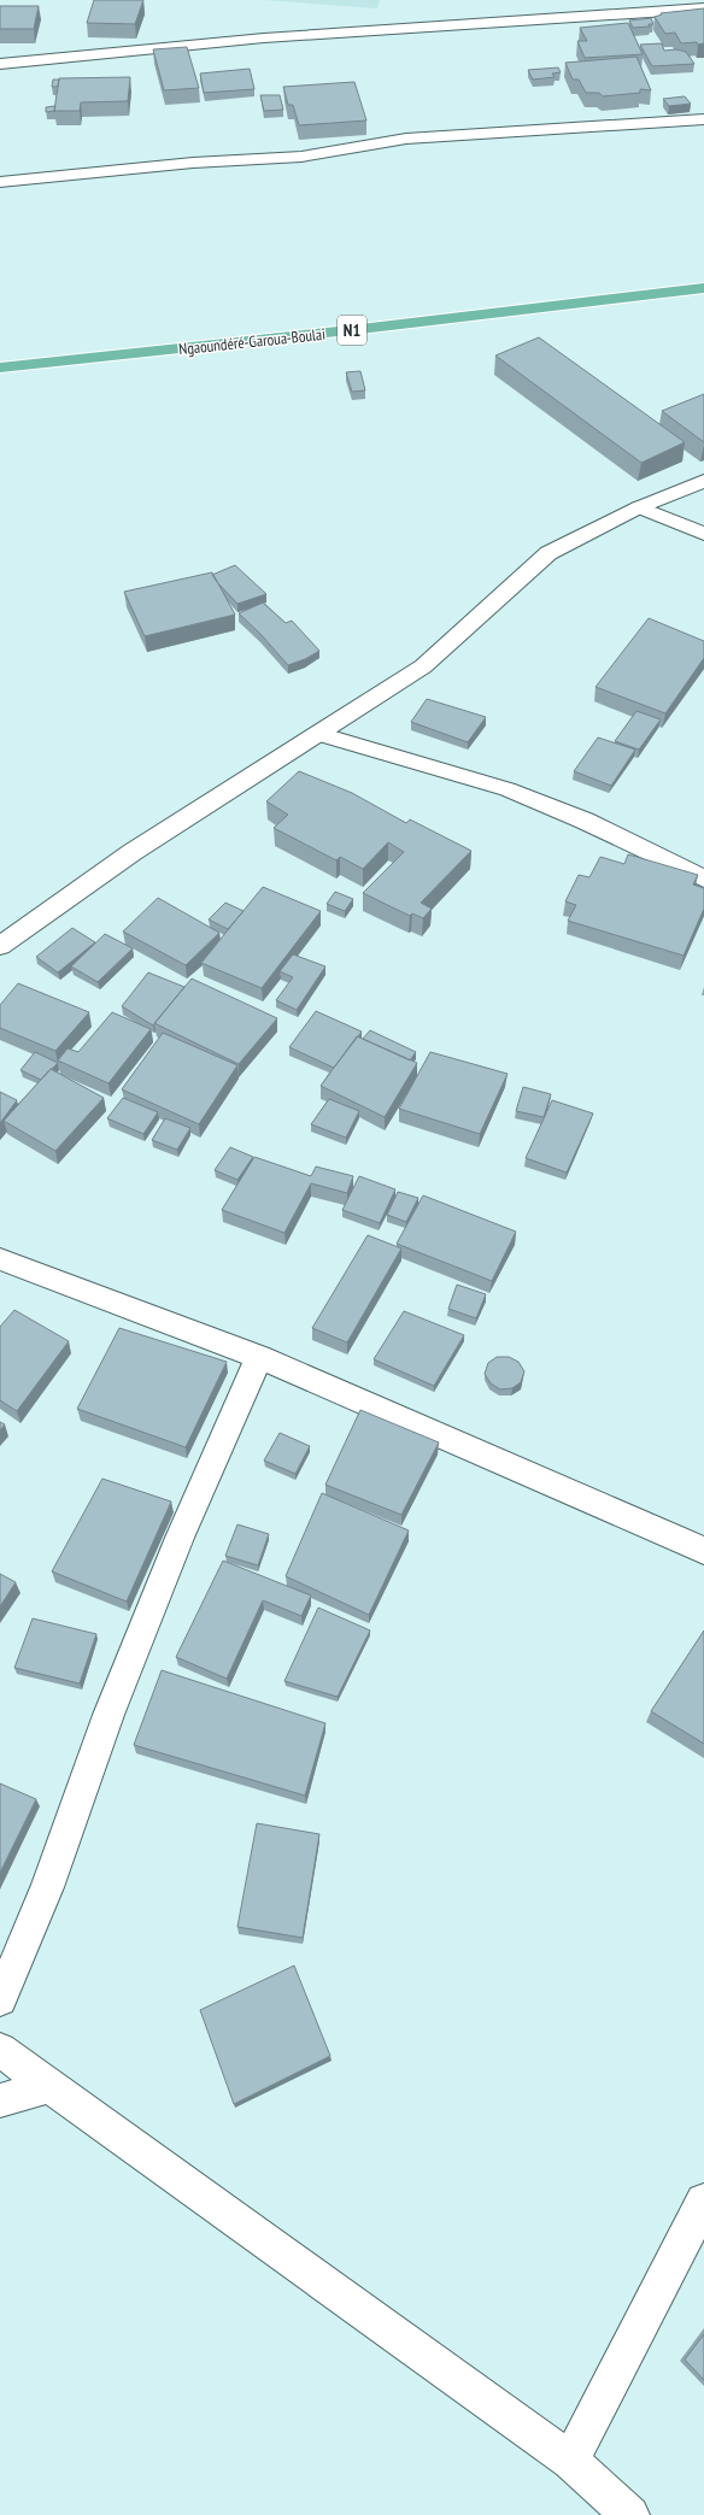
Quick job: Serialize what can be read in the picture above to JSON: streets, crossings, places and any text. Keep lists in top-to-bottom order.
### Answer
{
  "streets": {
    "highway": ["N1", "Ngaoundéré-Garoua-Boulai"]
  }
}
